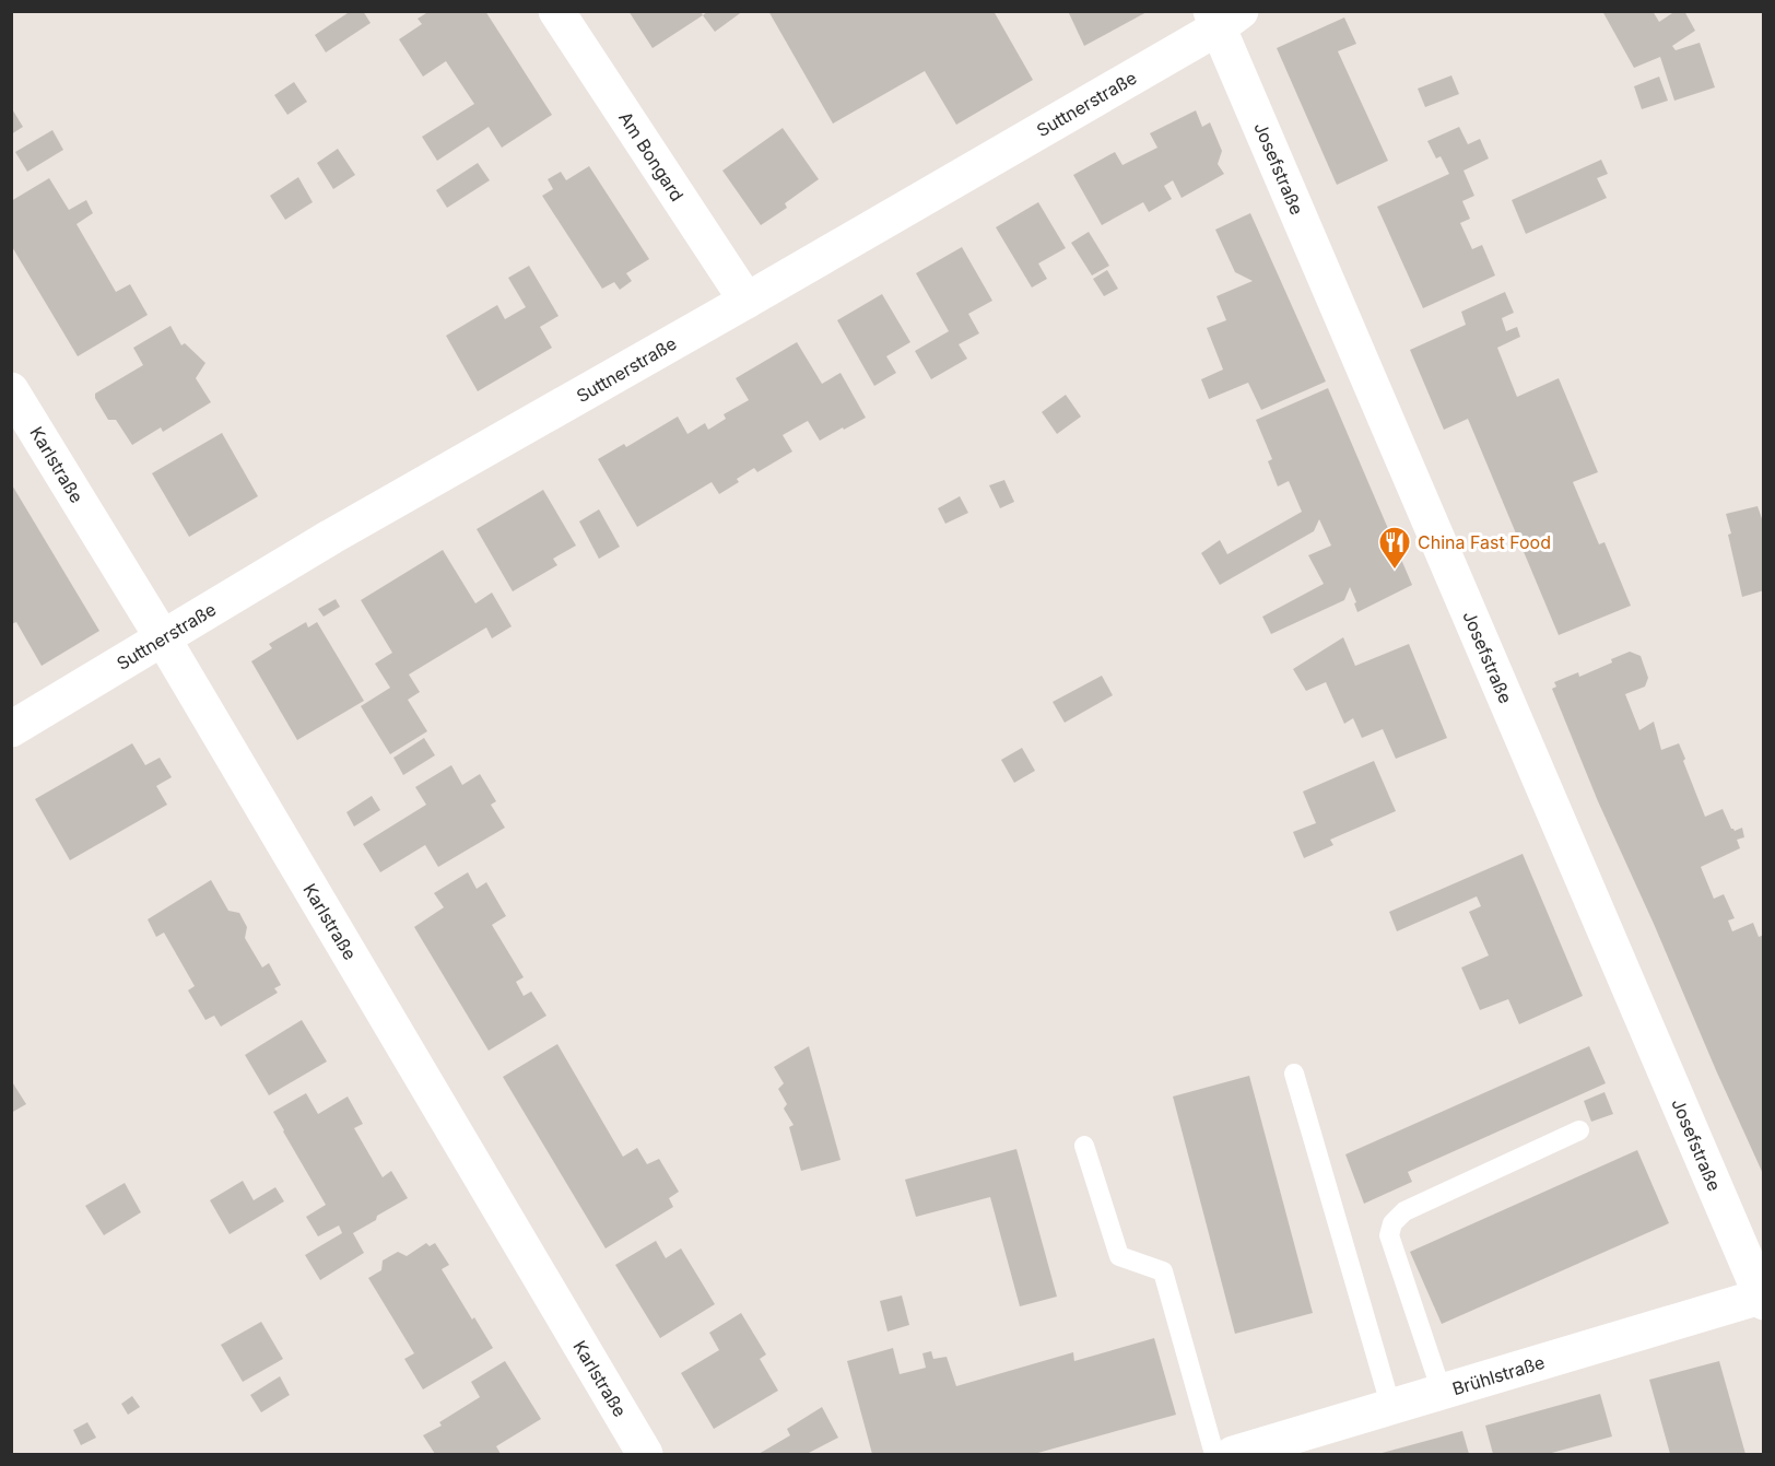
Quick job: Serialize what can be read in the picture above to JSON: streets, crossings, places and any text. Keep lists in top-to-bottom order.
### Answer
{
  "streets": {
    "street": [
      "Suttnerstraße",
      "Am Bongard",
      "Josefstraße",
      "Karlstraße",
      "Brühlstraße"
    ]
  },
  "crossings": [
    ["Suttnerstraße", "Am Bongard"],
    ["Suttnerstraße", "Josefstraße"],
    ["Suttnerstraße", "Karlstraße"],
    ["Josefstraße", "Brühlstraße"]
  ],
  "places": {
    "restaurant": ["China Fast Food"]
  }
}
